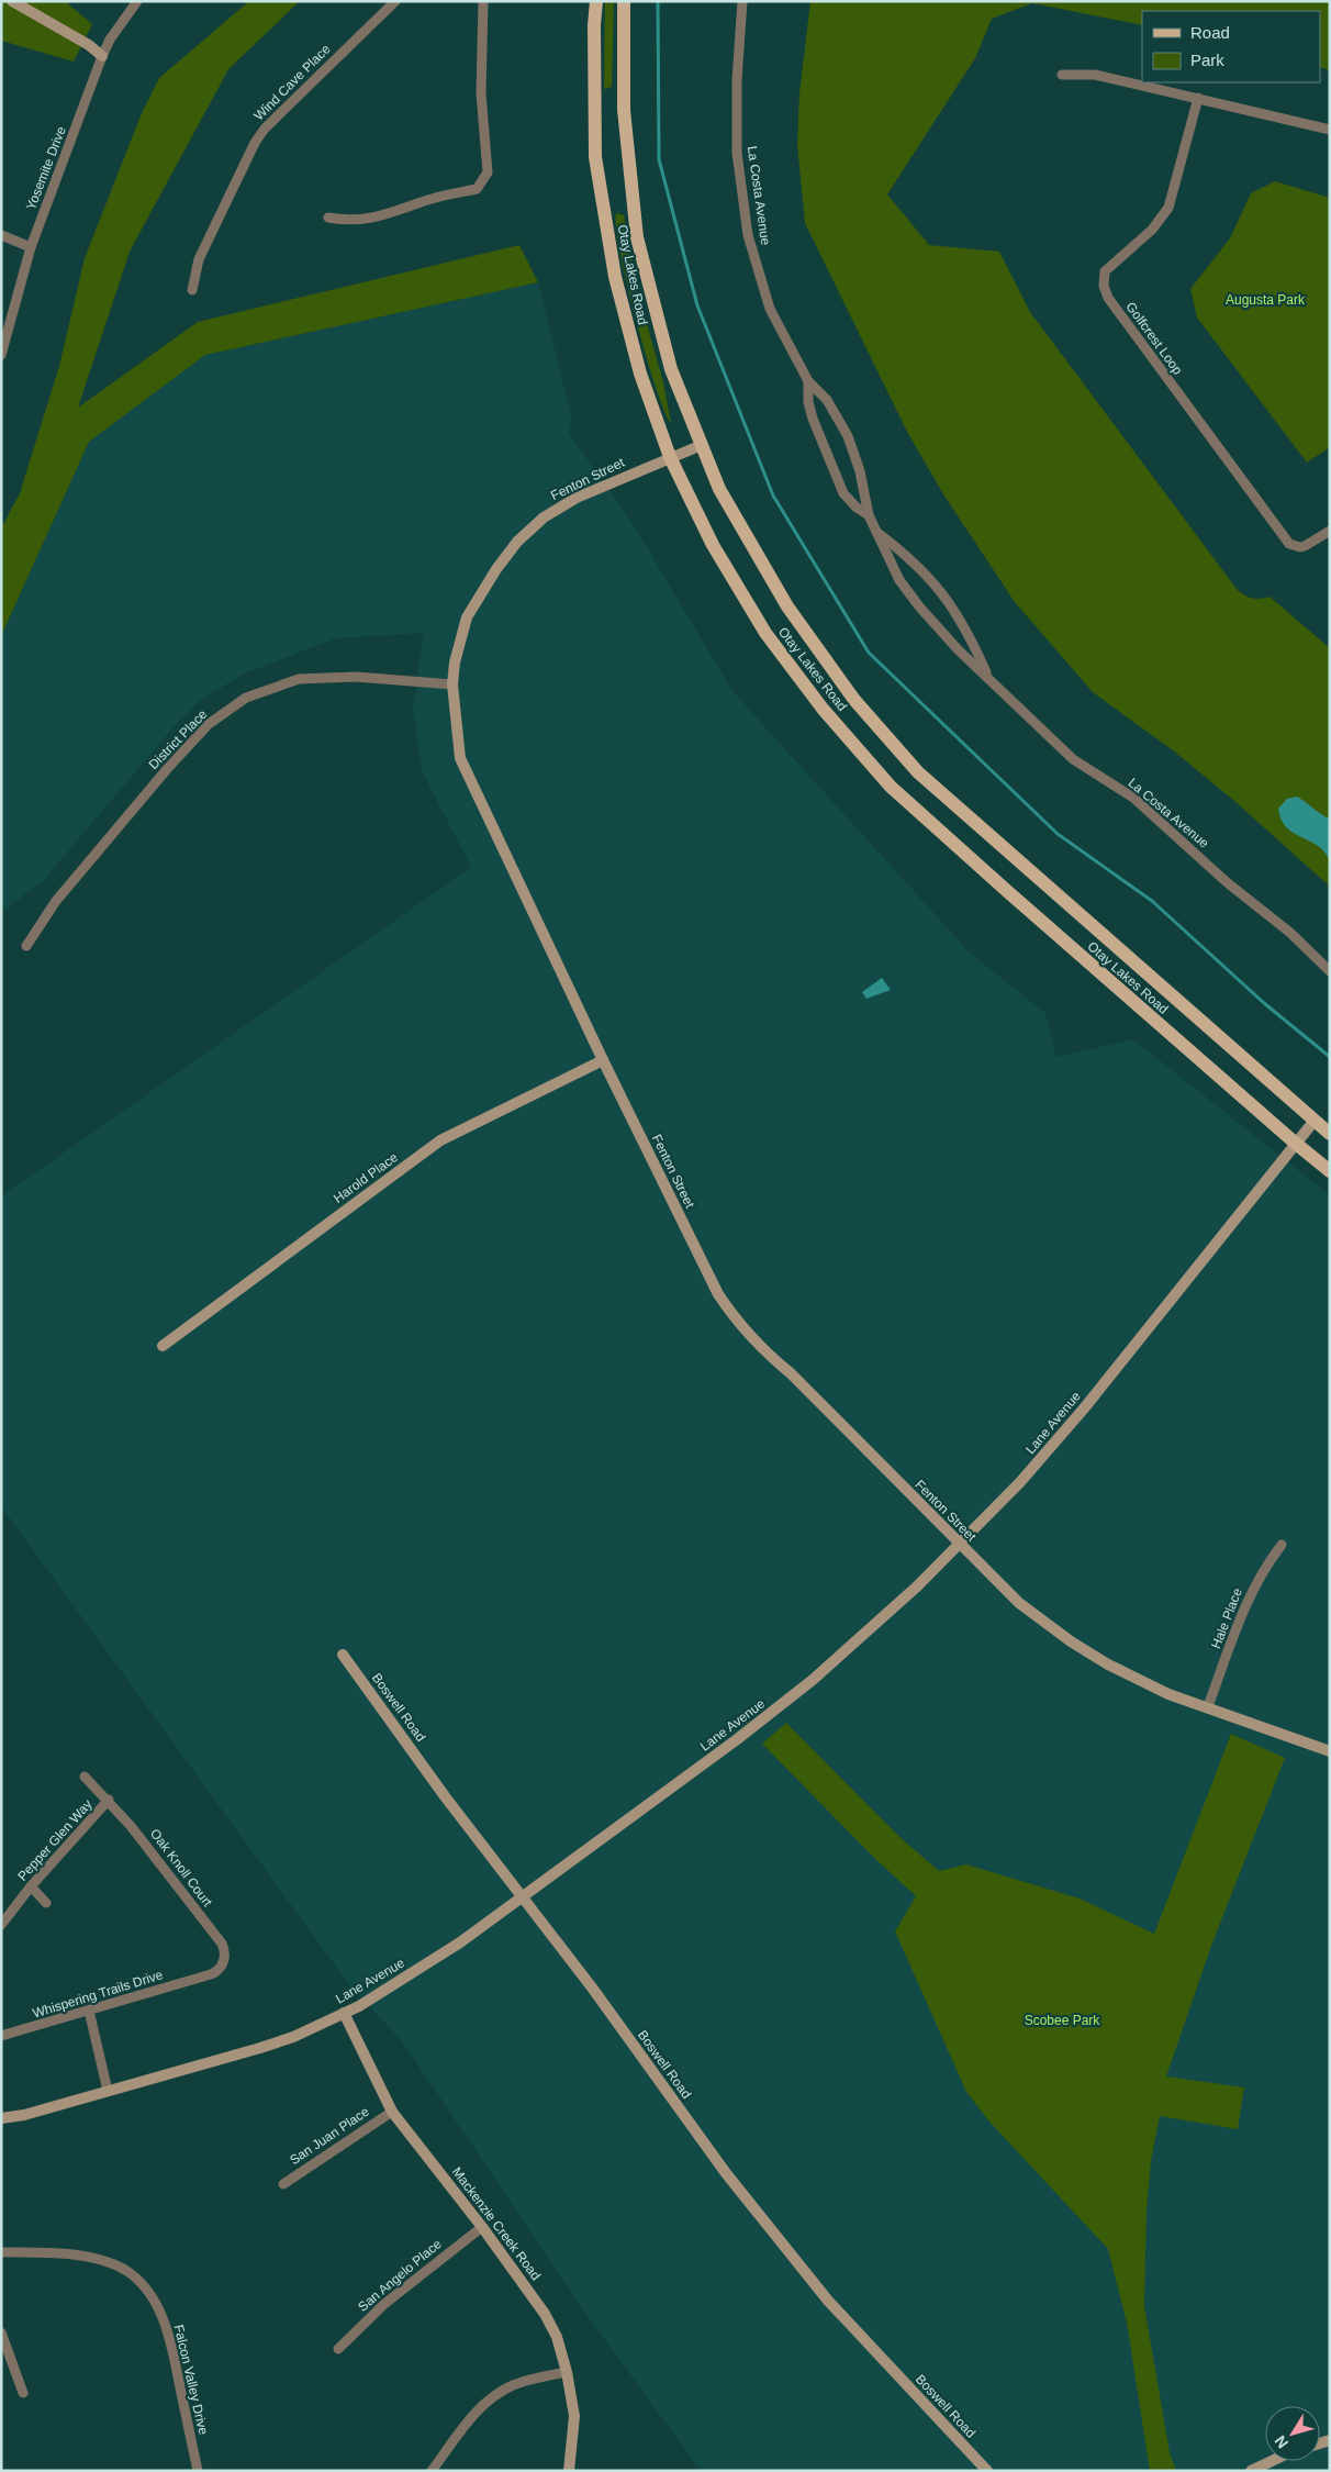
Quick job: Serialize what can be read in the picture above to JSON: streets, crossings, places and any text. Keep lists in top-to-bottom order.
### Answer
{
  "streets": {
    "main road": ["Otay Lakes Road"],
    "street": [
      "Wind Cave Place",
      "Yosemite Drive",
      "La Costa Avenue",
      "Golfcrest Loop",
      "Fenton Street",
      "District Place",
      "Harold Place",
      "Lane Avenue",
      "Hale Place",
      "Boswell Road",
      "Pepper Glen Way",
      "Oak Knoll Court",
      "Whispering Trails Drive",
      "San Juan Place",
      "Mackenzie Creek Road",
      "San Angelo Place",
      "Falcon Valley Drive"
    ]
  },
  "crossings": [
    ["Otay Lakes Road", "Fenton Street"],
    ["Otay Lakes Road", "Lane Avenue"],
    ["Fenton Street", "District Place"],
    ["Fenton Street", "Harold Place"],
    ["Fenton Street", "Lane Avenue"],
    ["Fenton Street", "Hale Place"],
    ["Lane Avenue", "Boswell Road"],
    ["Lane Avenue", "Mackenzie Creek Road"],
    ["Pepper Glen Way", "Oak Knoll Court"],
    ["Oak Knoll Court", "Whispering Trails Drive"],
    ["San Juan Place", "Mackenzie Creek Road"],
    ["Mackenzie Creek Road", "San Angelo Place"]
  ],
  "parks": ["Augusta Park", "Scobee Park"],
  "legend": ["Road", "Park"],
  "north": "bottom left"
}
